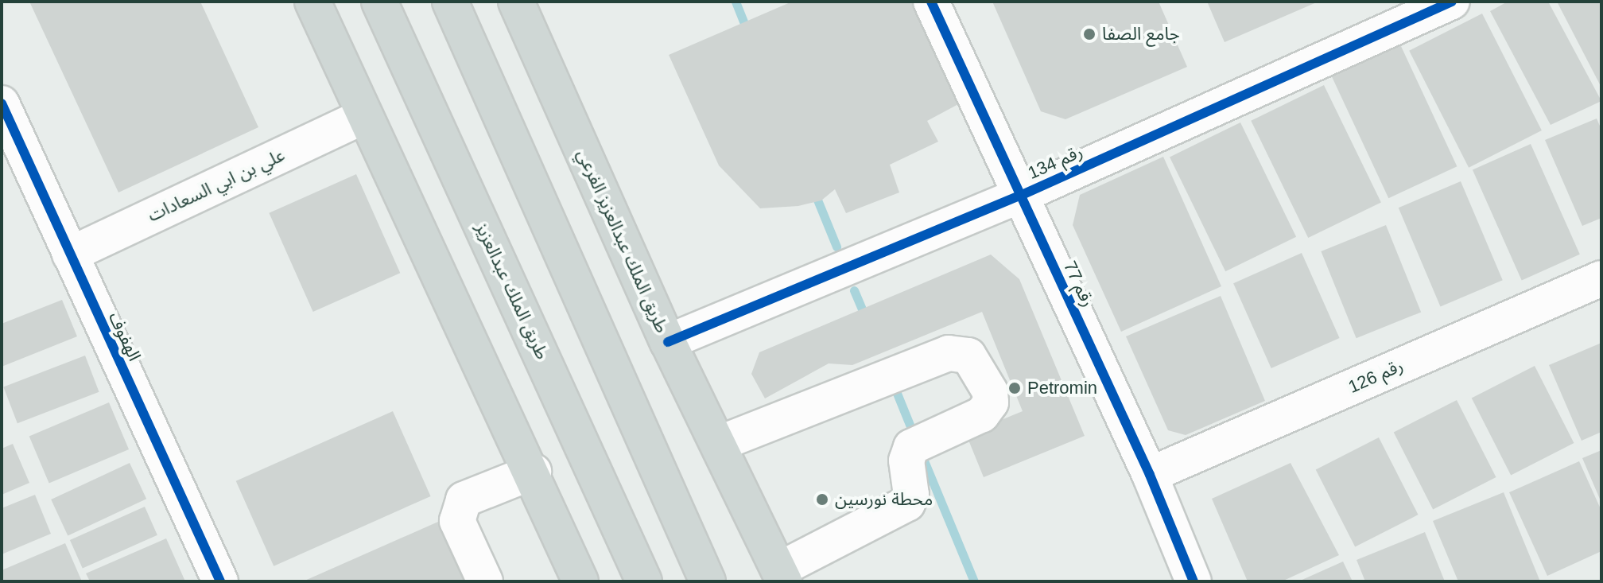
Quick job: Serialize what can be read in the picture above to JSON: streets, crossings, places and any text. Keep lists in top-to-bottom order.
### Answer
{
  "streets": {
    "main road": ["طريق الملك عبدالعزيز الفرعي", "طريق الملك عبدالعزيز"],
    "street": [
      "رقم 134",
      "علي بن ابي السعادات",
      "رقم 77",
      "الهفوف",
      "رقم 126"
    ]
  },
  "crossings": [
    ["رقم 134", "طريق الملك عبدالعزيز الفرعي"],
    ["رقم 134", "رقم 77"],
    ["علي بن ابي السعادات", "الهفوف"],
    ["رقم 77", "رقم 126"]
  ],
  "places": ["جامع الصفا", "Petromin", "محطة نورسين"]
}
